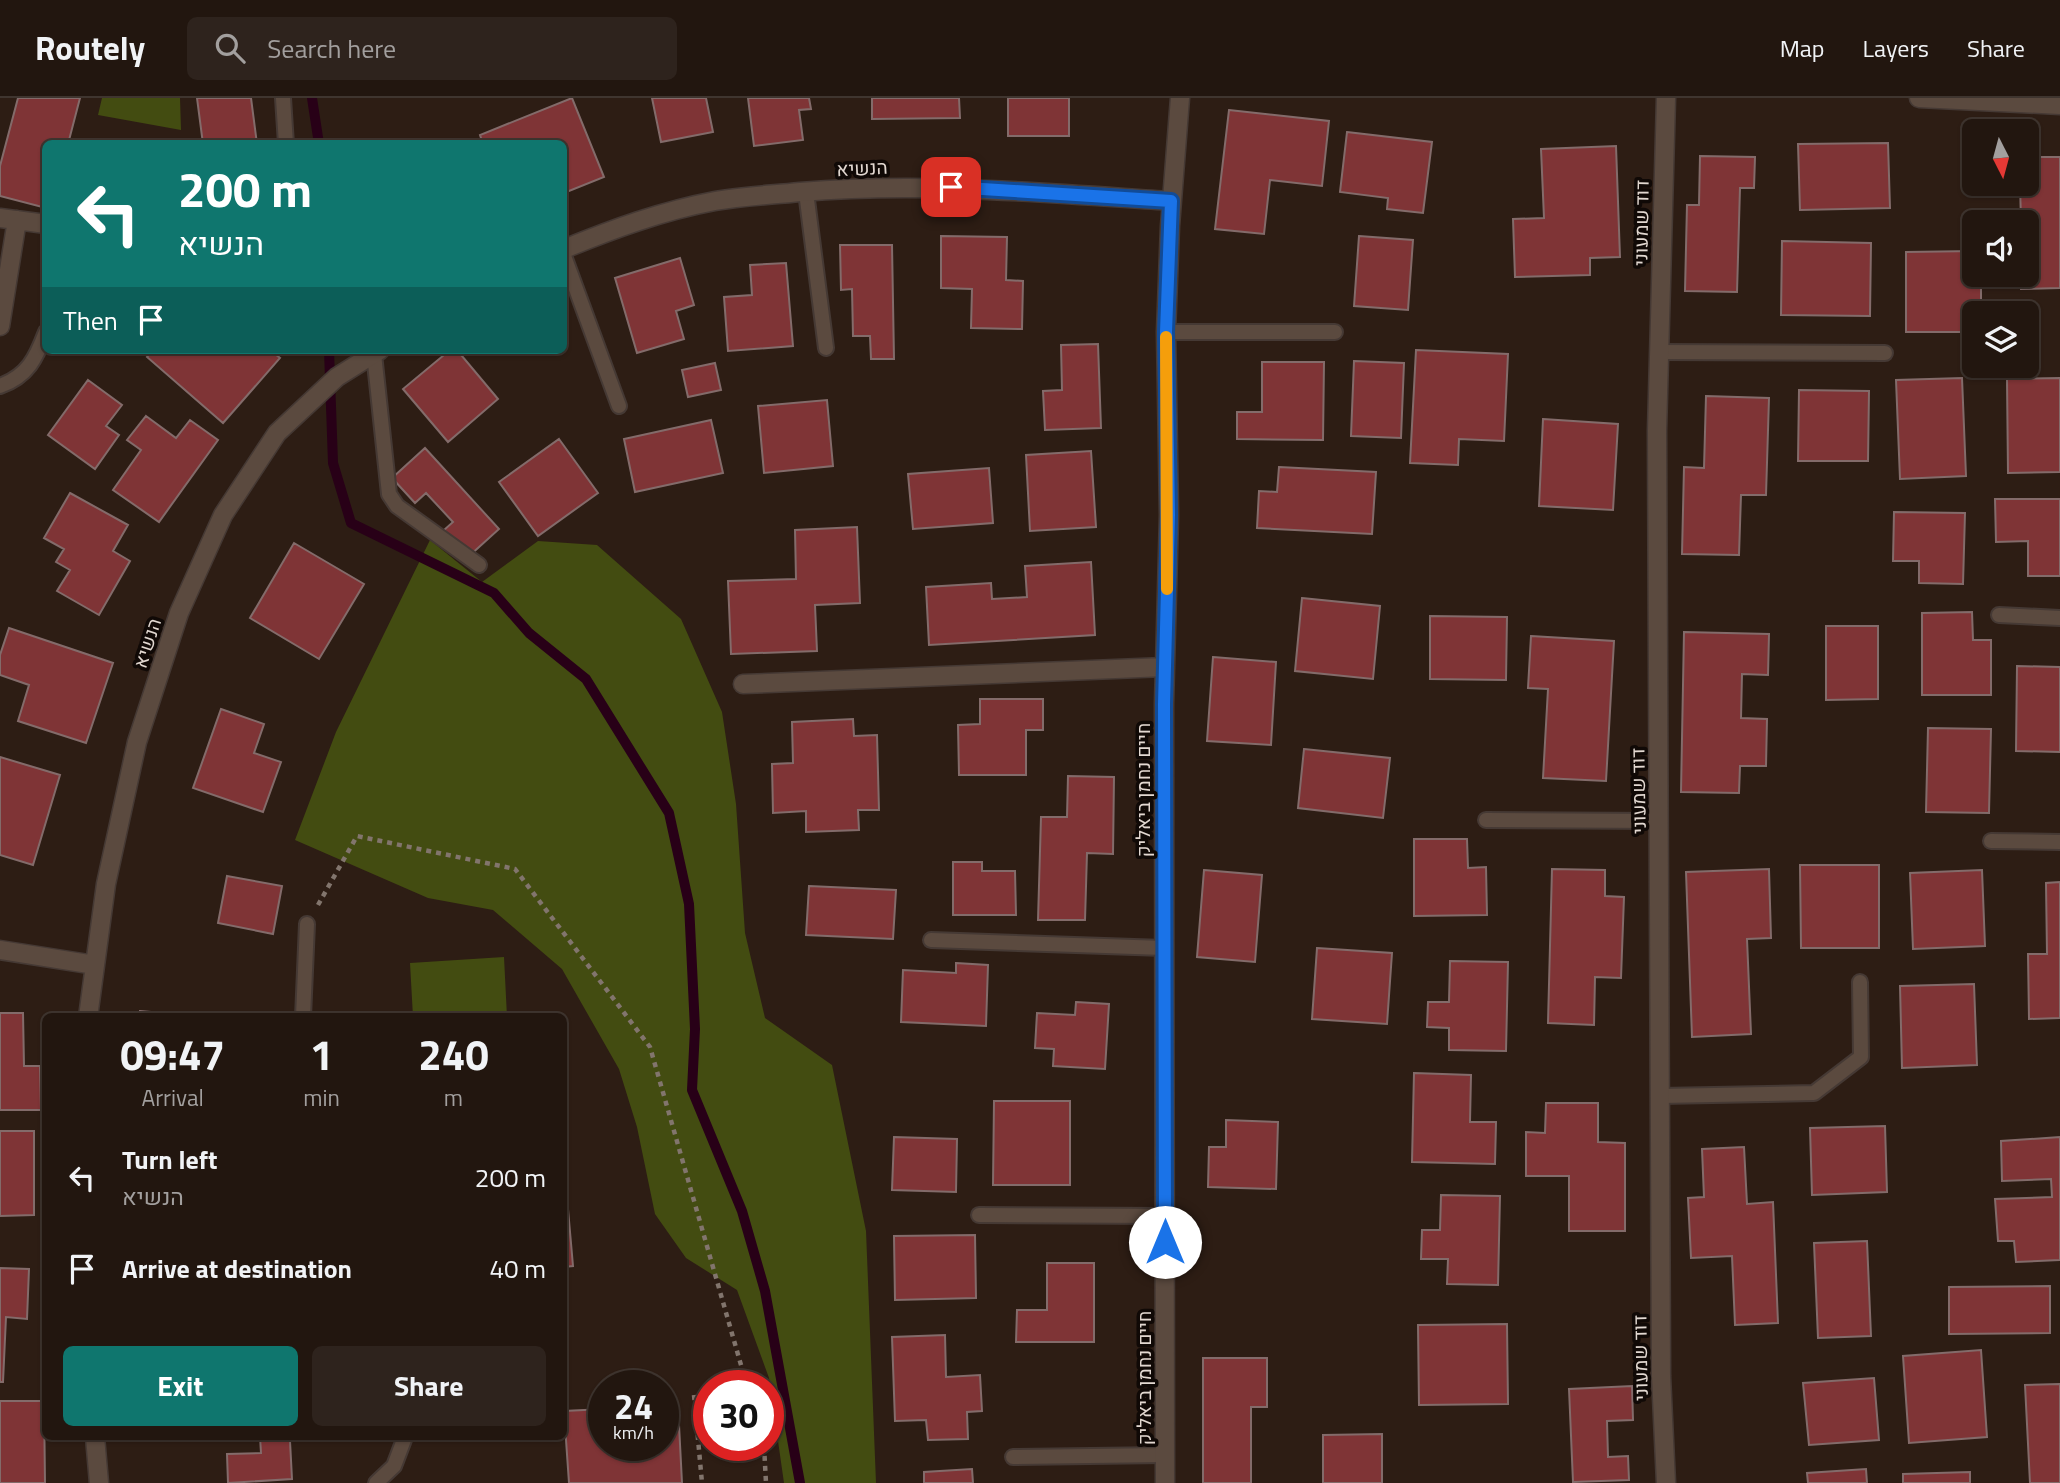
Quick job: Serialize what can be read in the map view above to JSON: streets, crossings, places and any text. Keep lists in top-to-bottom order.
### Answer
{
  "streets": {
    "street": ["הנשיא", "דוד שמעוני", "חיים נחמן ביאליק"]
  },
  "crossings": [
    ["הנשיא", "חיים נחמן ביאליק"]
  ],
  "north": "bottom",
  "page": {
    "header": "Routely",
    "search": "Search here",
    "nav": ["Map", "Layers", "Share"],
    "turn": ["200 m", "הנשיא"],
    "then": "Then",
    "eta": [
      "09:47",
      "Arrival",
      "1",
      "min",
      "240",
      "m"
    ],
    "list": [
      {
        "name": "Turn left",
        "note": "הנשיא",
        "value": "200 m"
      },
      {
        "name": "Arrive at destination",
        "value": "40 m"
      }
    ],
    "buttons": ["Exit", "Share"],
    "speed": "24 km/h",
    "limit": "30"
  }
}
